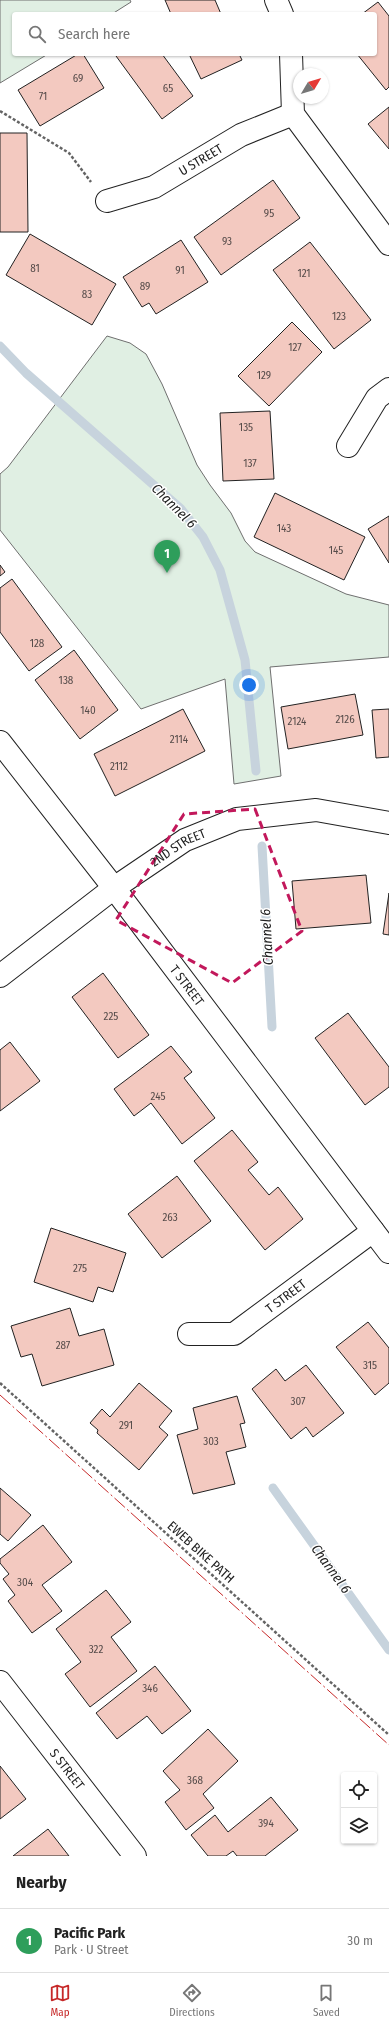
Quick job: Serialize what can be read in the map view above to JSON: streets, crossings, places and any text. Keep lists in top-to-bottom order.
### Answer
{
  "streets": {
    "street": [
      "U STREET",
      "2ND STREET",
      "T STREET",
      "S STREET"
    ],
    "path": ["EWEB BIKE PATH"]
  },
  "crossings": [
    ["2ND STREET", "T STREET"]
  ],
  "water": ["Channel 6"],
  "house_numbers": [
    "69",
    "65",
    "71",
    "95",
    "93",
    "81",
    "91",
    "121",
    "89",
    "83",
    "123",
    "127",
    "129",
    "135",
    "137",
    "143",
    "145",
    "128",
    "138",
    "140",
    "2126",
    "2124",
    "2114",
    "2112",
    "225",
    "245",
    "263",
    "275",
    "287",
    "315",
    "307",
    "291",
    "303",
    "304",
    "322",
    "346",
    "368",
    "394"
  ],
  "north": "top right",
  "page": {
    "search": "Search here",
    "pins": "1",
    "heading": "Nearby",
    "list": [
      {
        "mark": "1",
        "name": "Pacific Park",
        "note": "Park · U Street",
        "value": "30 m"
      }
    ],
    "nav": ["Map", "Directions", "Saved"]
  }
}
